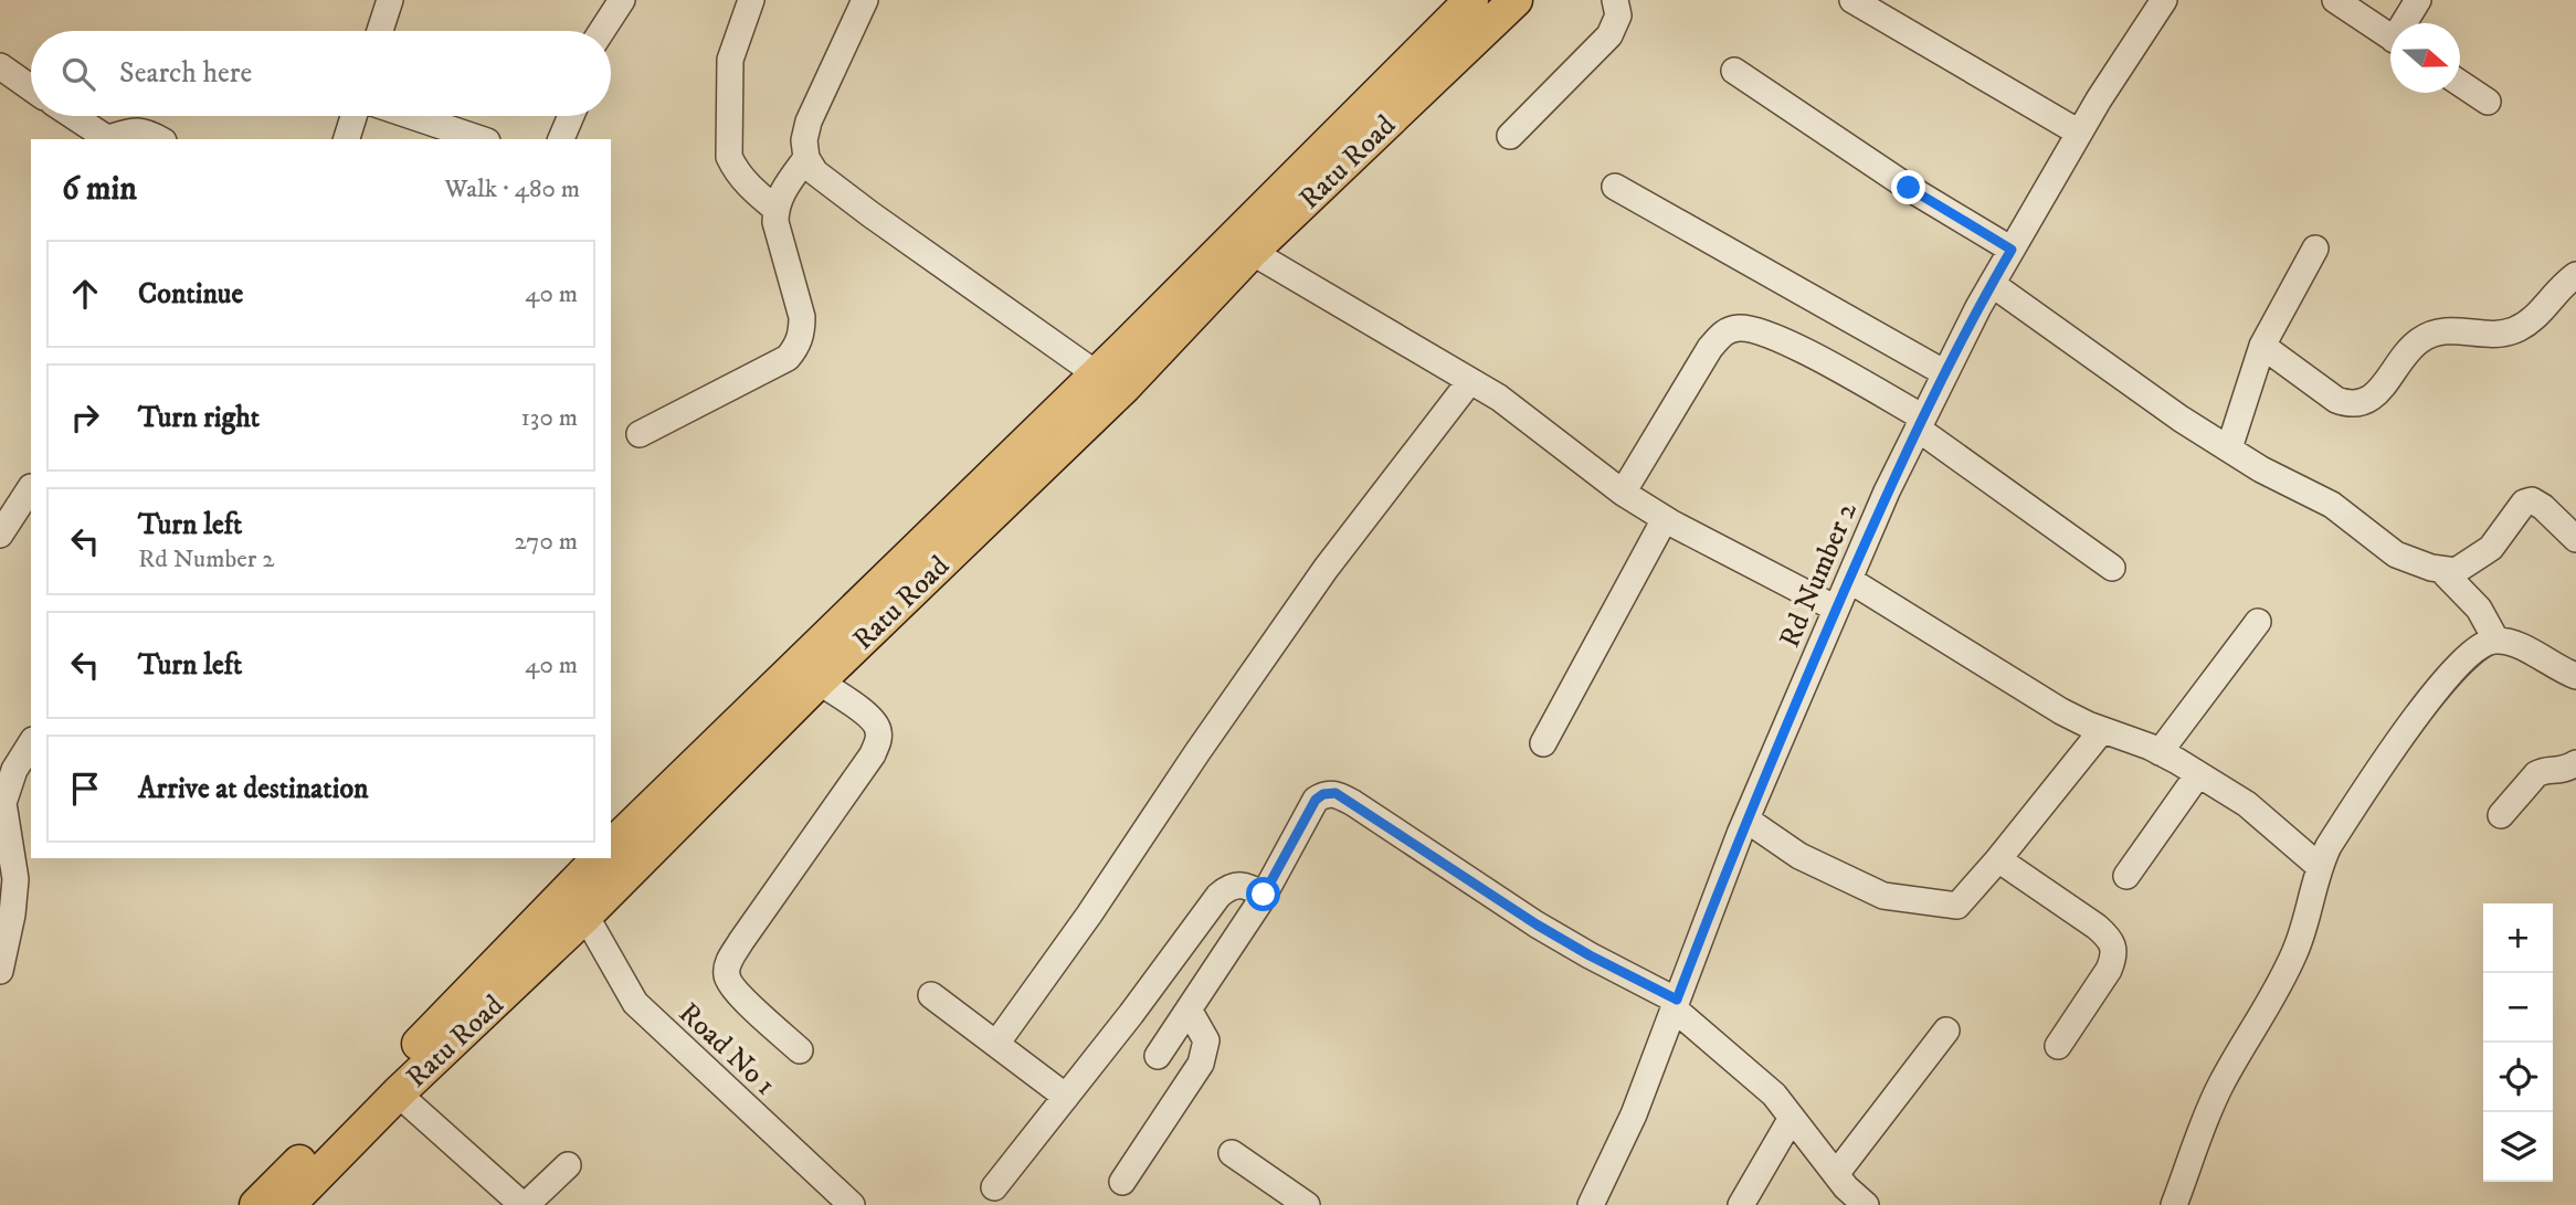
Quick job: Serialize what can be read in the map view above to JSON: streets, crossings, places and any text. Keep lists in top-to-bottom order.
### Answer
{
  "streets": {
    "main road": ["Ratu Road"],
    "street": ["Rd Number 2", "Road No 1"]
  },
  "crossings": [
    ["Ratu Road", "Road No 1"]
  ],
  "north": "right",
  "page": {
    "search": "Search here",
    "heading": ["6 min", "Walk · 480 m"],
    "list": [
      ["Continue", "40 m"],
      ["Turn right", "130 m"],
      ["Turn left", "Rd Number 2", "270 m"],
      ["Turn left", "40 m"],
      "Arrive at destination"
    ],
    "map_buttons": ["+", "−"]
  }
}
